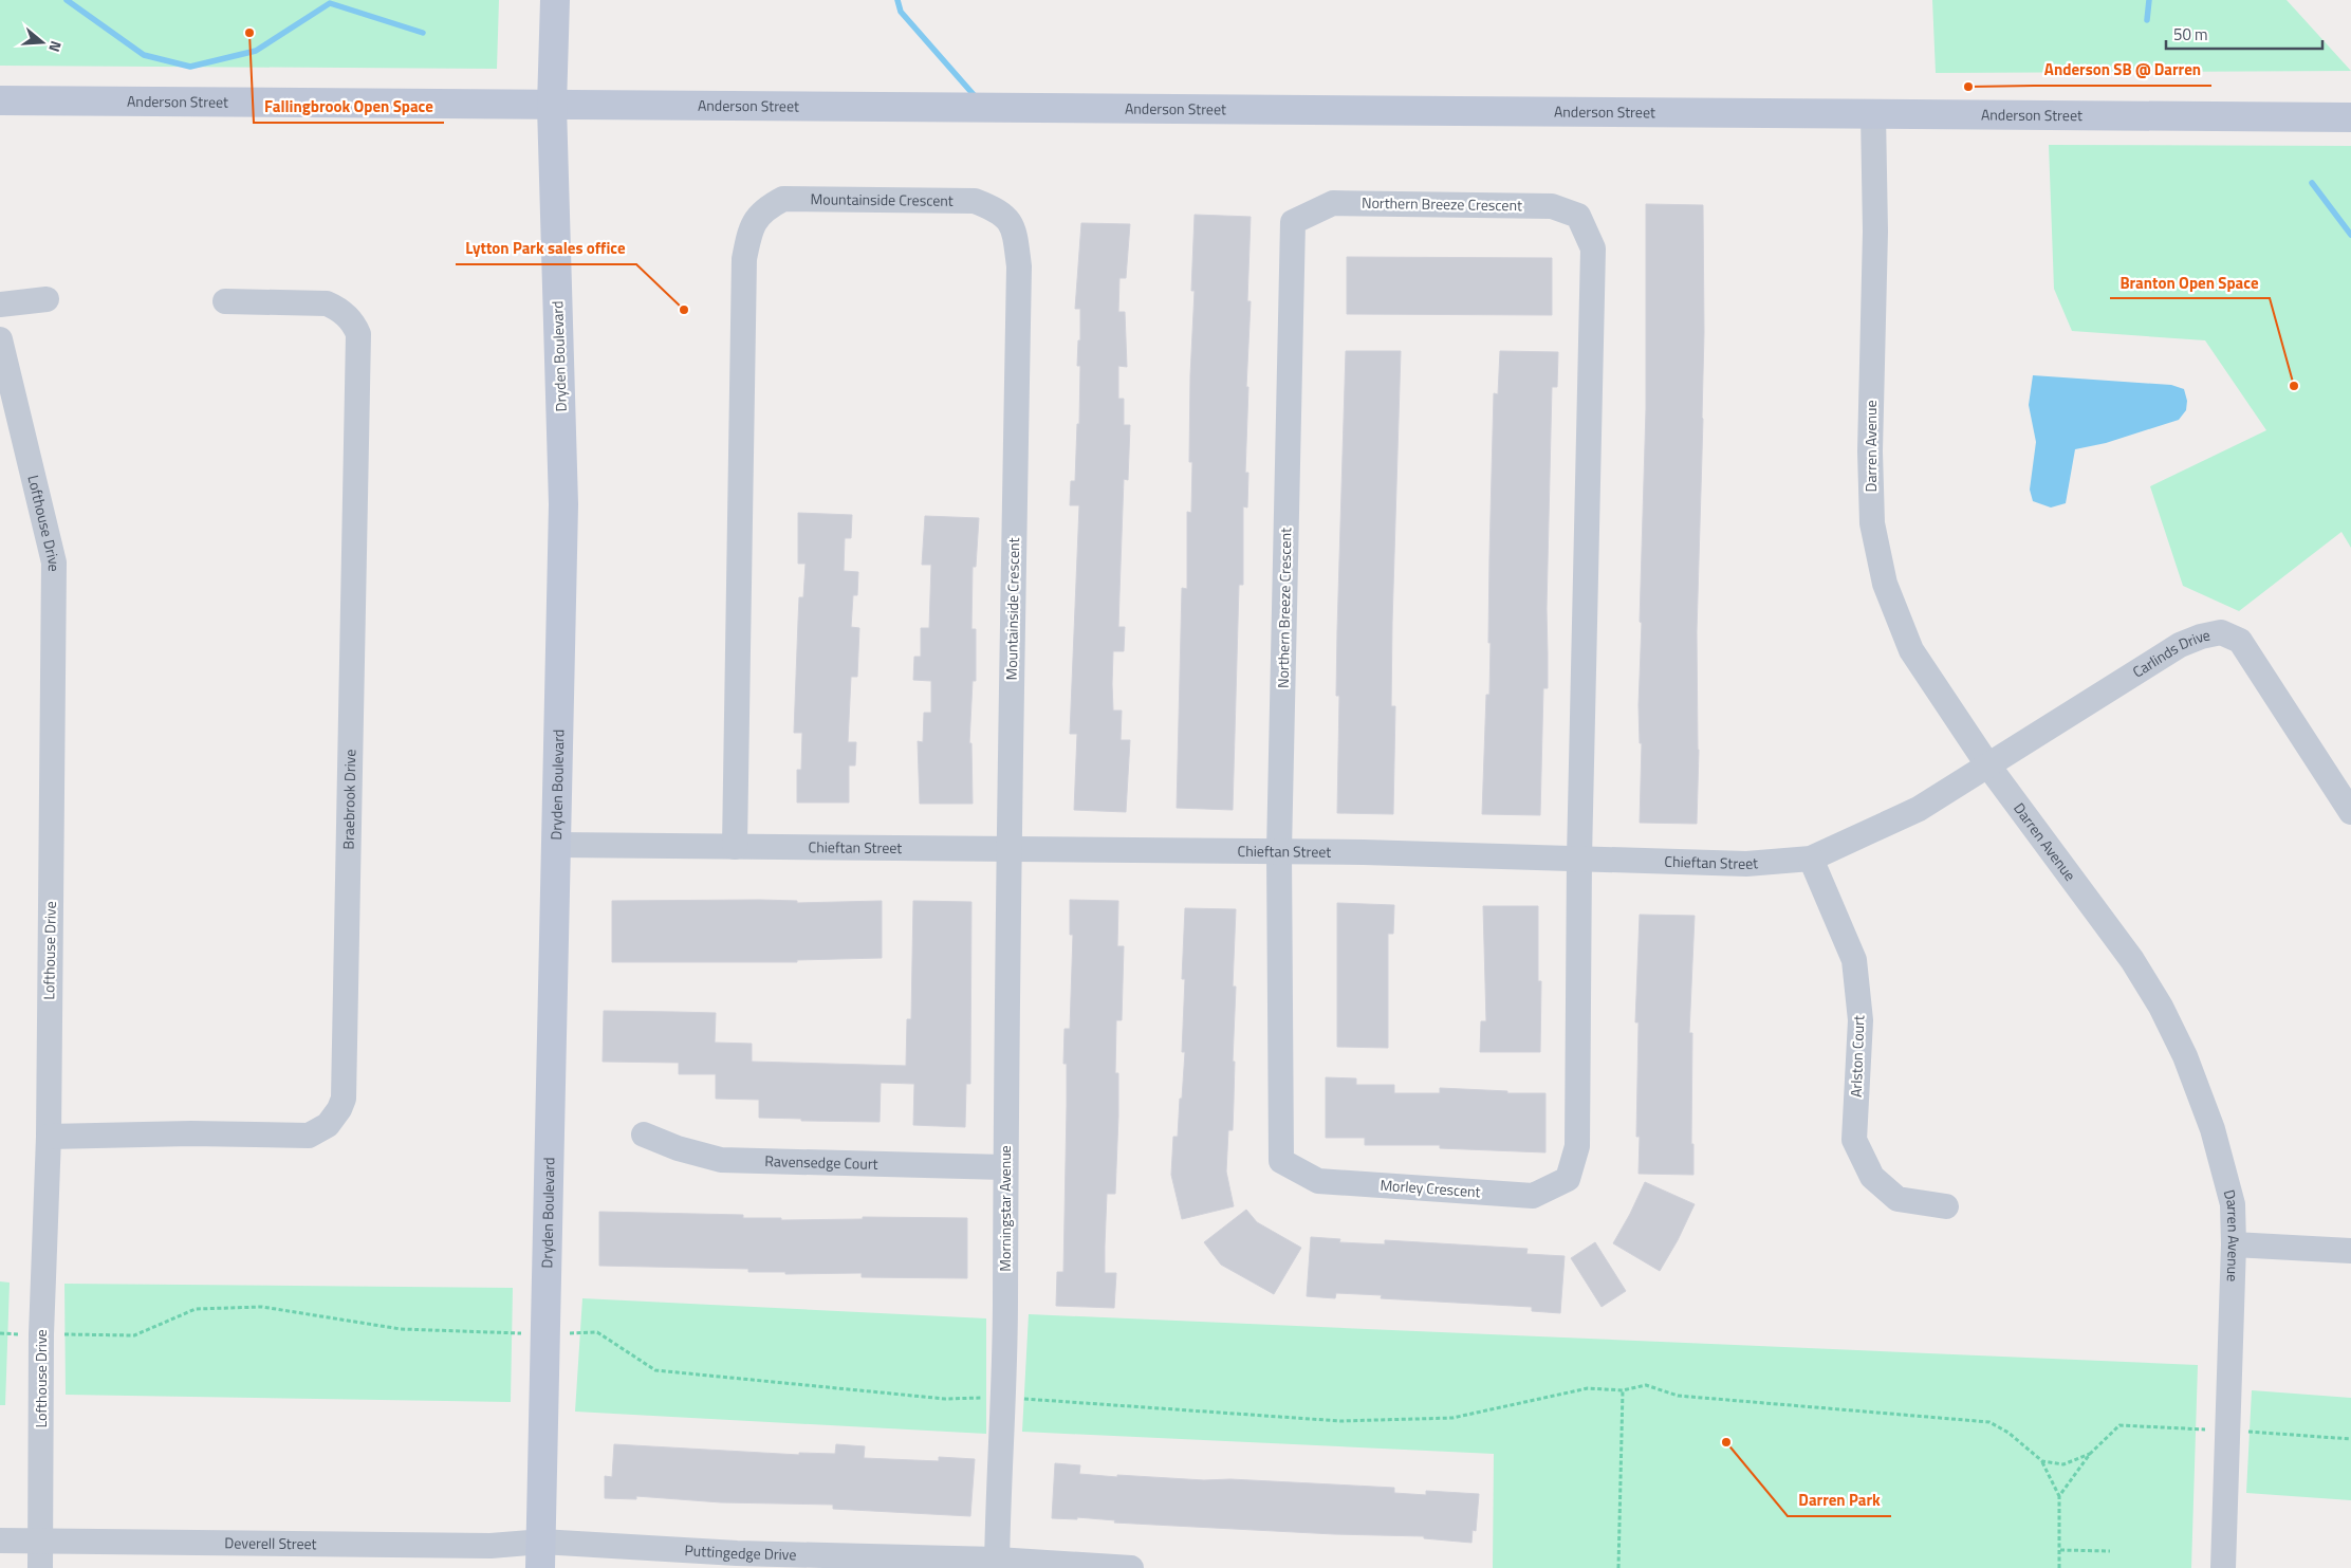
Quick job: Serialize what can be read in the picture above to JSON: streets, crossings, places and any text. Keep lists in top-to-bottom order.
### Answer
{
  "streets": {
    "street": [
      "Anderson Street",
      "Mountainside Crescent",
      "Northern Breeze Crescent",
      "Dryden Boulevard",
      "Darren Avenue",
      "Lofthouse Drive",
      "Carlinds Drive",
      "Braebrook Drive",
      "Chieftan Street",
      "Arlston Court",
      "Ravensedge Court",
      "Morley Crescent",
      "Morningstar Avenue",
      "Deverell Street",
      "Puttingedge Drive"
    ]
  },
  "crossings": [
    ["Anderson Street", "Dryden Boulevard"],
    ["Anderson Street", "Darren Avenue"],
    ["Mountainside Crescent", "Chieftan Street"],
    ["Mountainside Crescent", "Morningstar Avenue"],
    ["Northern Breeze Crescent", "Chieftan Street"],
    ["Northern Breeze Crescent", "Morley Crescent"],
    ["Dryden Boulevard", "Chieftan Street"],
    ["Dryden Boulevard", "Deverell Street"],
    ["Dryden Boulevard", "Puttingedge Drive"],
    ["Darren Avenue", "Carlinds Drive"],
    ["Darren Avenue", "Chieftan Street"],
    ["Lofthouse Drive", "Braebrook Drive"],
    ["Lofthouse Drive", "Deverell Street"],
    ["Carlinds Drive", "Chieftan Street"],
    ["Chieftan Street", "Arlston Court"],
    ["Chieftan Street", "Morley Crescent"],
    ["Chieftan Street", "Morningstar Avenue"],
    ["Ravensedge Court", "Morningstar Avenue"],
    ["Morningstar Avenue", "Puttingedge Drive"],
    ["Deverell Street", "Puttingedge Drive"]
  ],
  "places": [
    "Fallingbrook Open Space",
    "Anderson SB @ Darren",
    "Lytton Park sales office",
    "Branton Open Space",
    "Darren Park"
  ],
  "scale_bar": "50 m",
  "north": "right"
}
